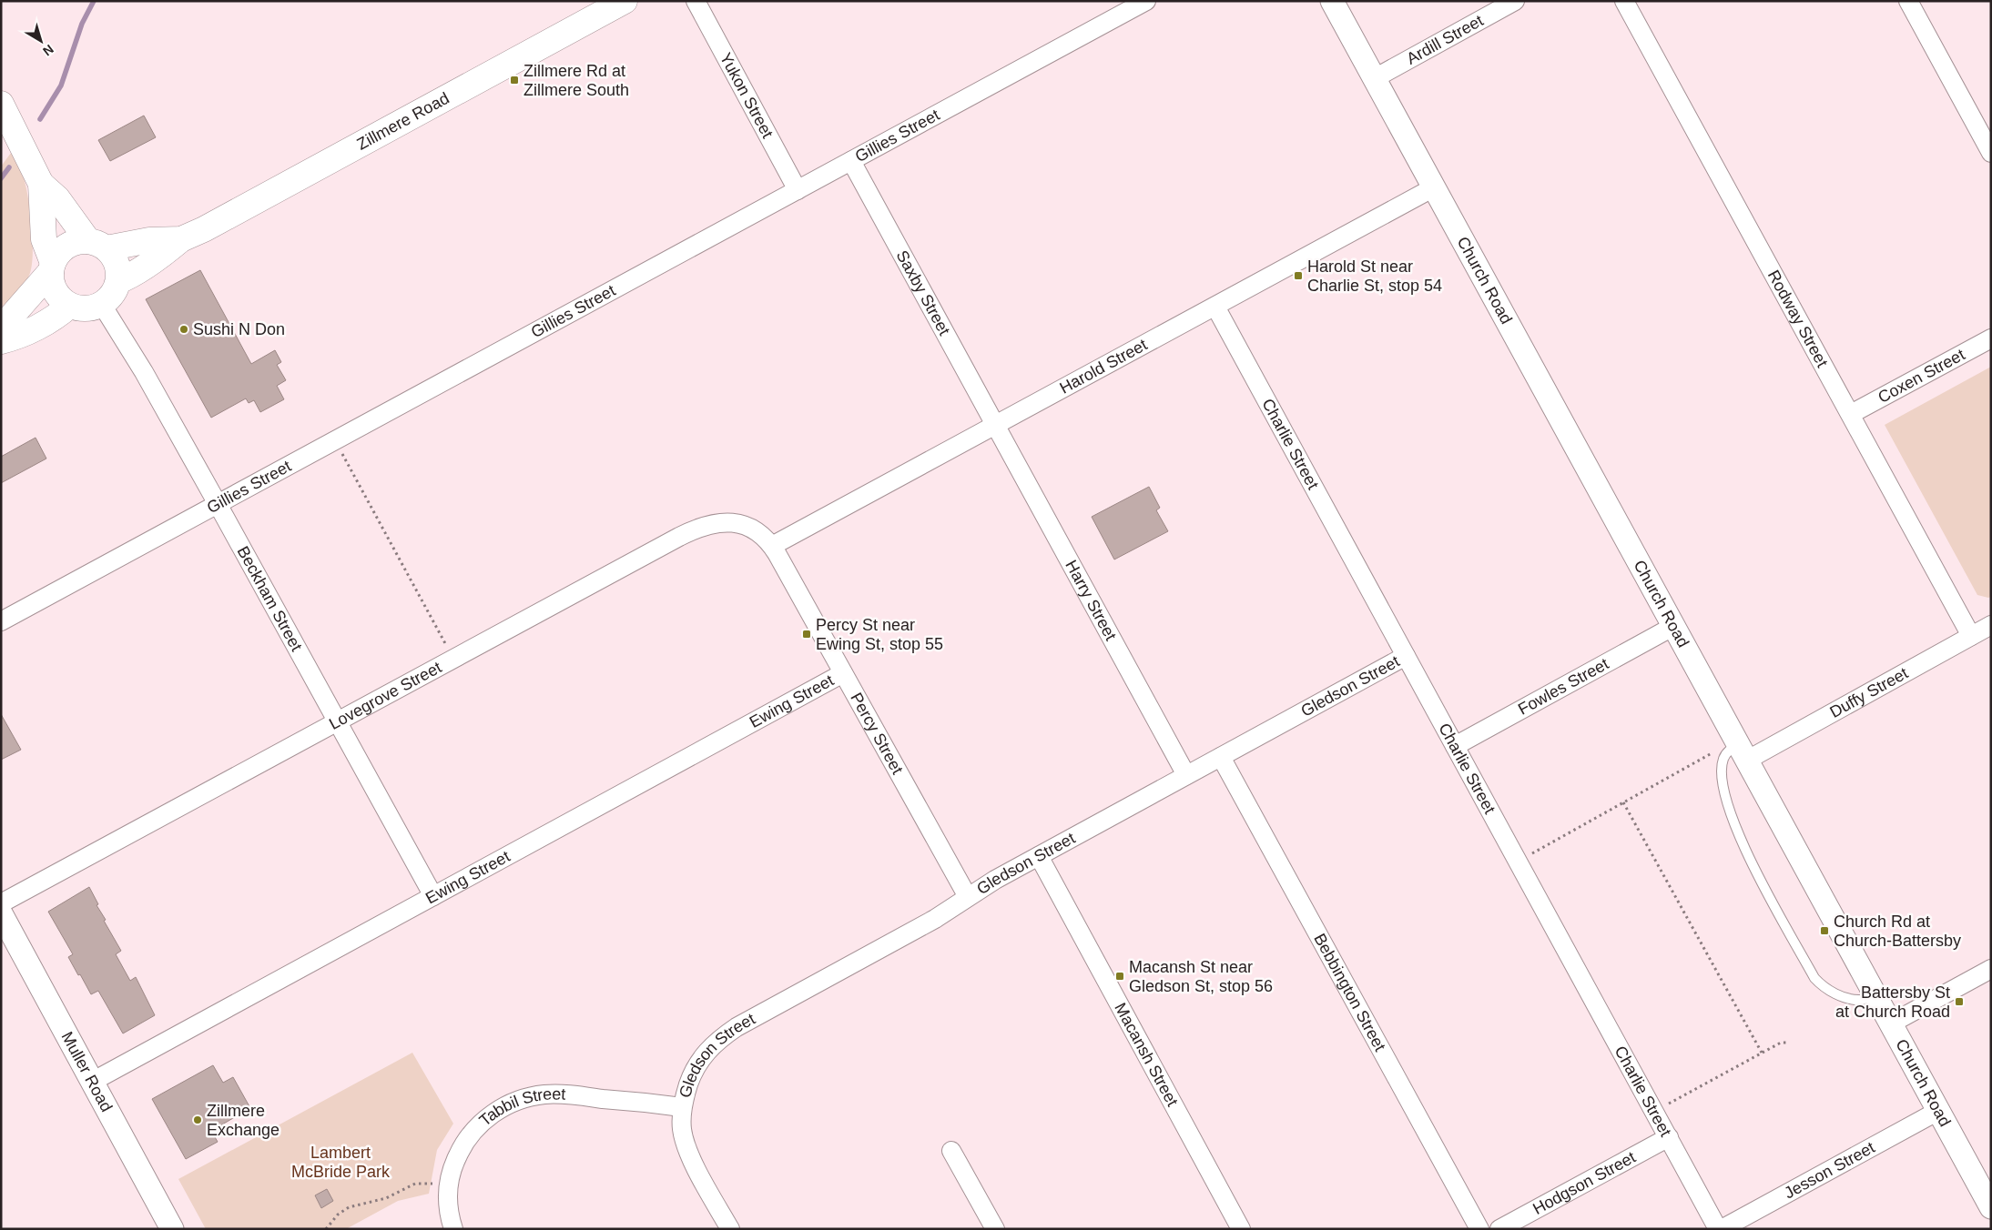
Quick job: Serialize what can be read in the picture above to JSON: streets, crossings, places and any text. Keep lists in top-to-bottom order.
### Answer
{
  "streets": {
    "main road": ["Zillmere Road"],
    "street": [
      "Ardill Street",
      "Yukon Street",
      "Gillies Street",
      "Church Road",
      "Saxby Street",
      "Rodway Street",
      "Harold Street",
      "Coxen Street",
      "Charlie Street",
      "Beckham Street",
      "Harry Street",
      "Gledson Street",
      "Fowles Street",
      "Duffy Street",
      "Lovegrove Street",
      "Ewing Street",
      "Percy Street",
      "Bebbington Street",
      "Macansh Street",
      "Muller Road",
      "Tabbil Street",
      "Jesson Street",
      "Hodgson Street"
    ]
  },
  "crossings": [
    ["Ardill Street", "Church Road"],
    ["Yukon Street", "Gillies Street"],
    ["Zillmere Road", "Beckham Street"],
    ["Gillies Street", "Saxby Street"],
    ["Gillies Street", "Beckham Street"],
    ["Church Road", "Harold Street"],
    ["Church Road", "Fowles Street"],
    ["Church Road", "Duffy Street"],
    ["Church Road", "Jesson Street"],
    ["Saxby Street", "Harold Street"],
    ["Saxby Street", "Harry Street"],
    ["Rodway Street", "Coxen Street"],
    ["Rodway Street", "Duffy Street"],
    ["Harold Street", "Charlie Street"],
    ["Harold Street", "Harry Street"],
    ["Harold Street", "Lovegrove Street"],
    ["Harold Street", "Percy Street"],
    ["Charlie Street", "Gledson Street"],
    ["Charlie Street", "Fowles Street"],
    ["Charlie Street", "Hodgson Street"],
    ["Beckham Street", "Lovegrove Street"],
    ["Beckham Street", "Ewing Street"],
    ["Harry Street", "Gledson Street"],
    ["Gledson Street", "Percy Street"],
    ["Gledson Street", "Bebbington Street"],
    ["Gledson Street", "Macansh Street"],
    ["Gledson Street", "Tabbil Street"],
    ["Lovegrove Street", "Percy Street"],
    ["Ewing Street", "Percy Street"],
    ["Ewing Street", "Muller Road"]
  ],
  "parks": ["Lambert McBride Park"],
  "places": {
    "transit": [
      "Zillmere Rd at Zillmere South",
      "Harold St near Charlie St, stop 54",
      "Percy St near Ewing St, stop 55",
      "Church Rd at Church-Battersby",
      "Macansh St near Gledson St, stop 56",
      "Battersby St at Church Road"
    ],
    "other": ["Sushi N Don", "Zillmere Exchange"]
  },
  "north": "bottom right"
}
